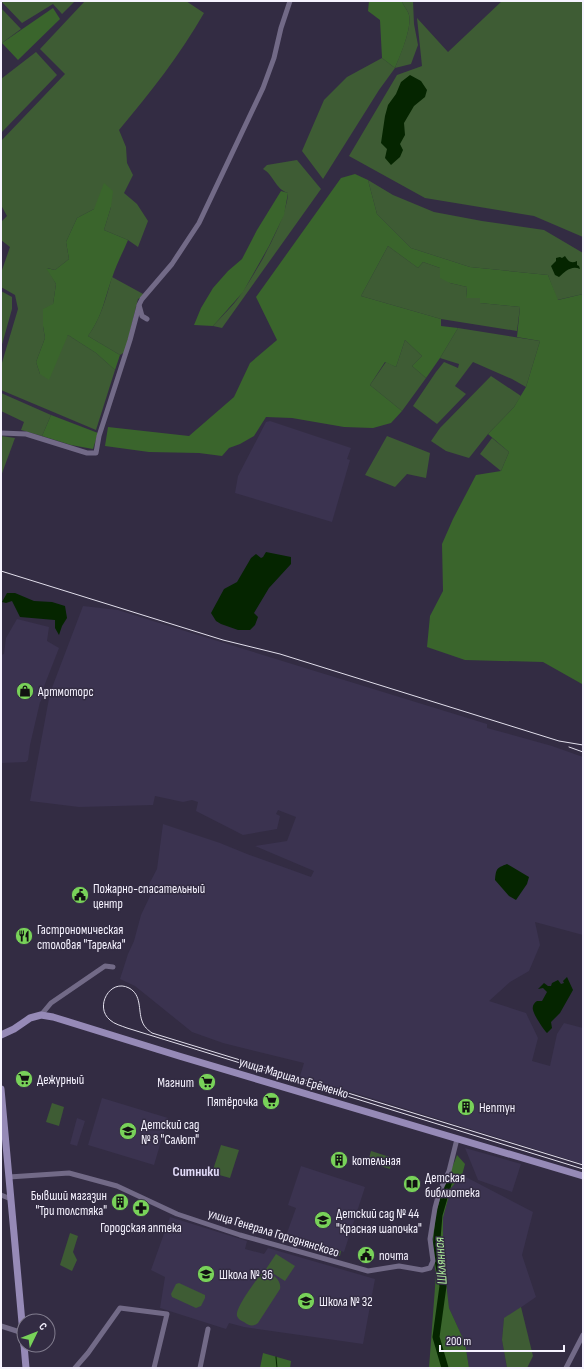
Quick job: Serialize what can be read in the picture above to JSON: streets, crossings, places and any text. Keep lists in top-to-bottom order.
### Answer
{
  "streets": {
    "main road": ["улица Маршала Ерёменко"],
    "street": ["улица Генерала Городнянского"]
  },
  "crossings": [
    ["улица Маршала Ерёменко", "улица Генерала Городнянского"]
  ],
  "districts": ["Ситники"],
  "water": ["Шклянная"],
  "places": {
    "shop": ["Артмоторс"],
    "public building": ["Пожарно-спасательный центр", "почта"],
    "restaurant": ["Гастрономическая столовая \"Тарелка\""],
    "supermarket": ["Дежурный", "Магнит", "Пятёрочка"],
    "building": ["Нептун", "котельная", "Бывший магазин \"Три толстяка\""],
    "school or university": [
      "Детский сад № 8 \"Салют\"",
      "Детский сад № 44 \"Красная шапочка\"",
      "Школа № 36",
      "Школа № 32"
    ],
    "library": ["Детская библиотека"],
    "pharmacy": ["Городская аптека"]
  },
  "scale_bar": "200 m",
  "north": "top right"
}
